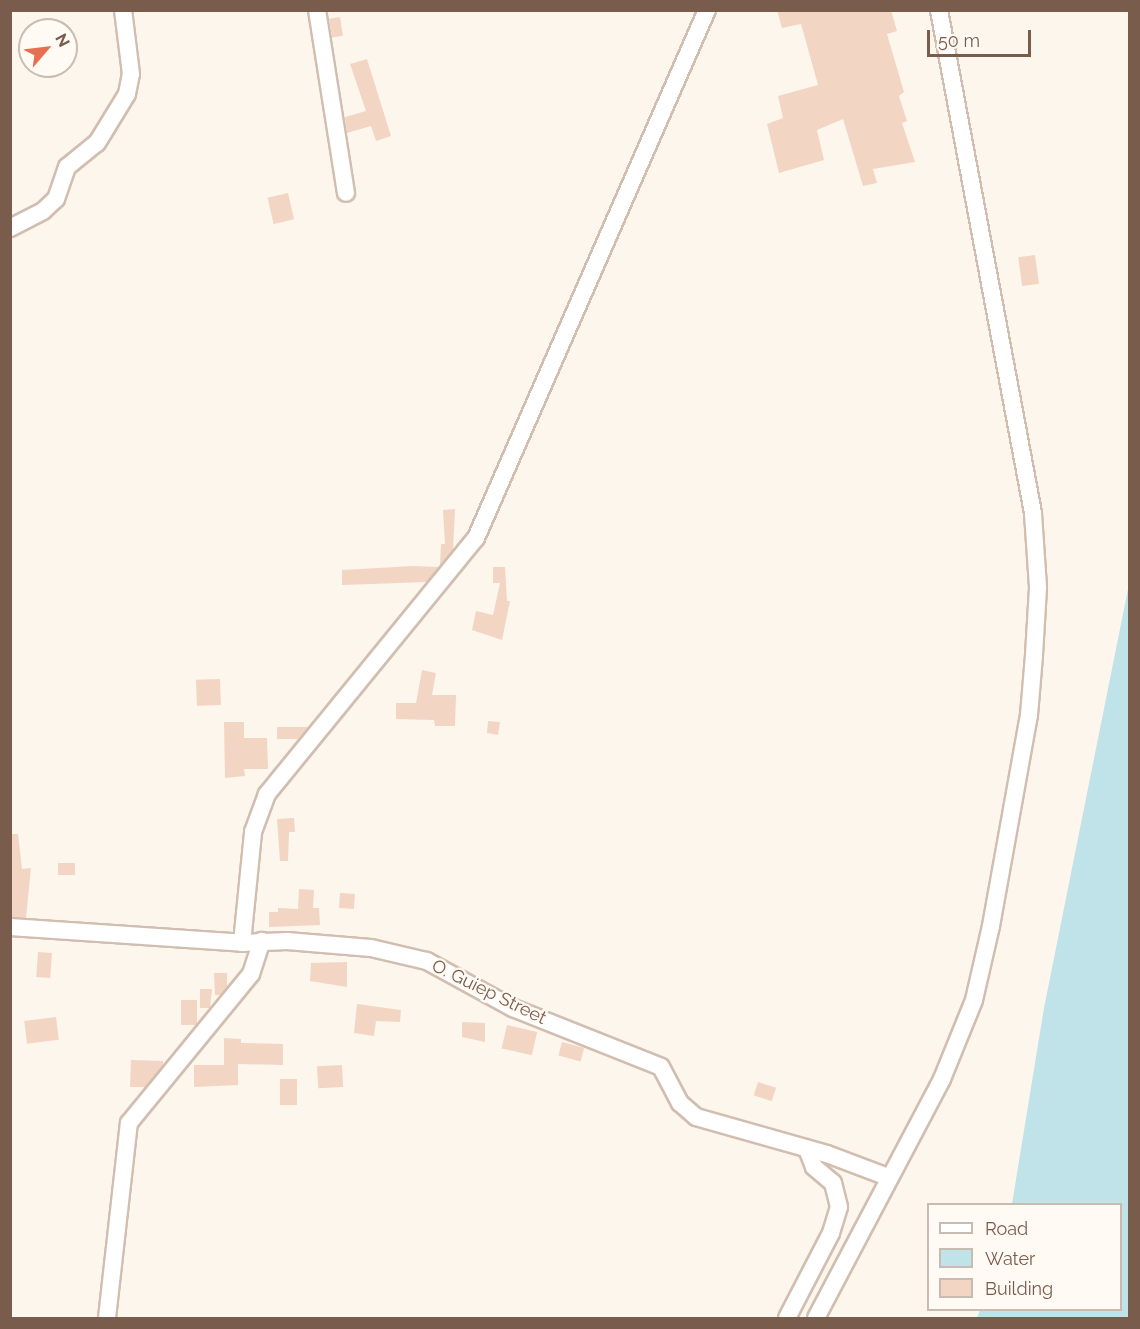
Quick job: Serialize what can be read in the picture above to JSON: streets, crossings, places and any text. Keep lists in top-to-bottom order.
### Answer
{
  "streets": {
    "street": ["O. Guiep Street"]
  },
  "legend": ["Road", "Water", "Building"],
  "scale_bar": "50 m",
  "north": "top right"
}
